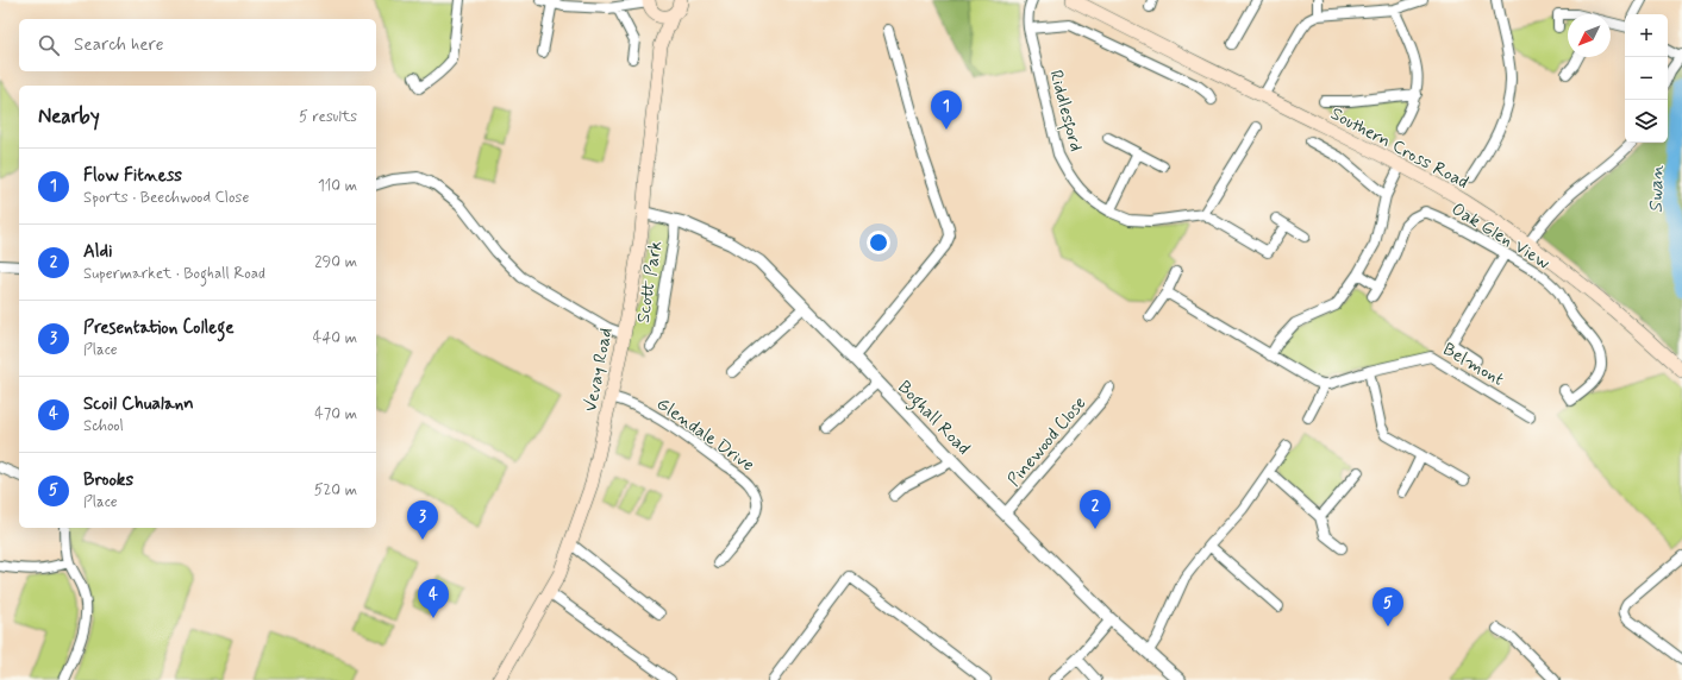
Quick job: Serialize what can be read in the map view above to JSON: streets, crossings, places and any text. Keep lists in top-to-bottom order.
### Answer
{
  "streets": {
    "main road": ["Southern Cross Road", "Vevay Road"],
    "street": [
      "Riddlesford",
      "Oak Glen View",
      "Scott Park",
      "Belmont",
      "Boghall Road",
      "Glendale Drive",
      "Pinewood Close"
    ]
  },
  "crossings": [
    ["Scott Park", "Boghall Road"],
    ["Vevay Road", "Boghall Road"],
    ["Vevay Road", "Glendale Drive"],
    ["Boghall Road", "Pinewood Close"]
  ],
  "water": ["Swan"],
  "north": "bottom left",
  "page": {
    "map_buttons": ["+", "−"],
    "search": "Search here",
    "heading": ["Nearby", "5 results"],
    "pins": [
      "1",
      "2",
      "3",
      "4",
      "5"
    ],
    "list": [
      {
        "mark": "1",
        "name": "Flow Fitness",
        "note": "Sports · Beechwood Close",
        "value": "110 m"
      },
      {
        "mark": "2",
        "name": "Aldi",
        "note": "Supermarket · Boghall Road",
        "value": "290 m"
      },
      {
        "mark": "3",
        "name": "Presentation College",
        "note": "Place",
        "value": "440 m"
      },
      {
        "mark": "4",
        "name": "Scoil Chualann",
        "note": "School",
        "value": "470 m"
      },
      {
        "mark": "5",
        "name": "Brooks",
        "note": "Place",
        "value": "520 m"
      }
    ]
  }
}
